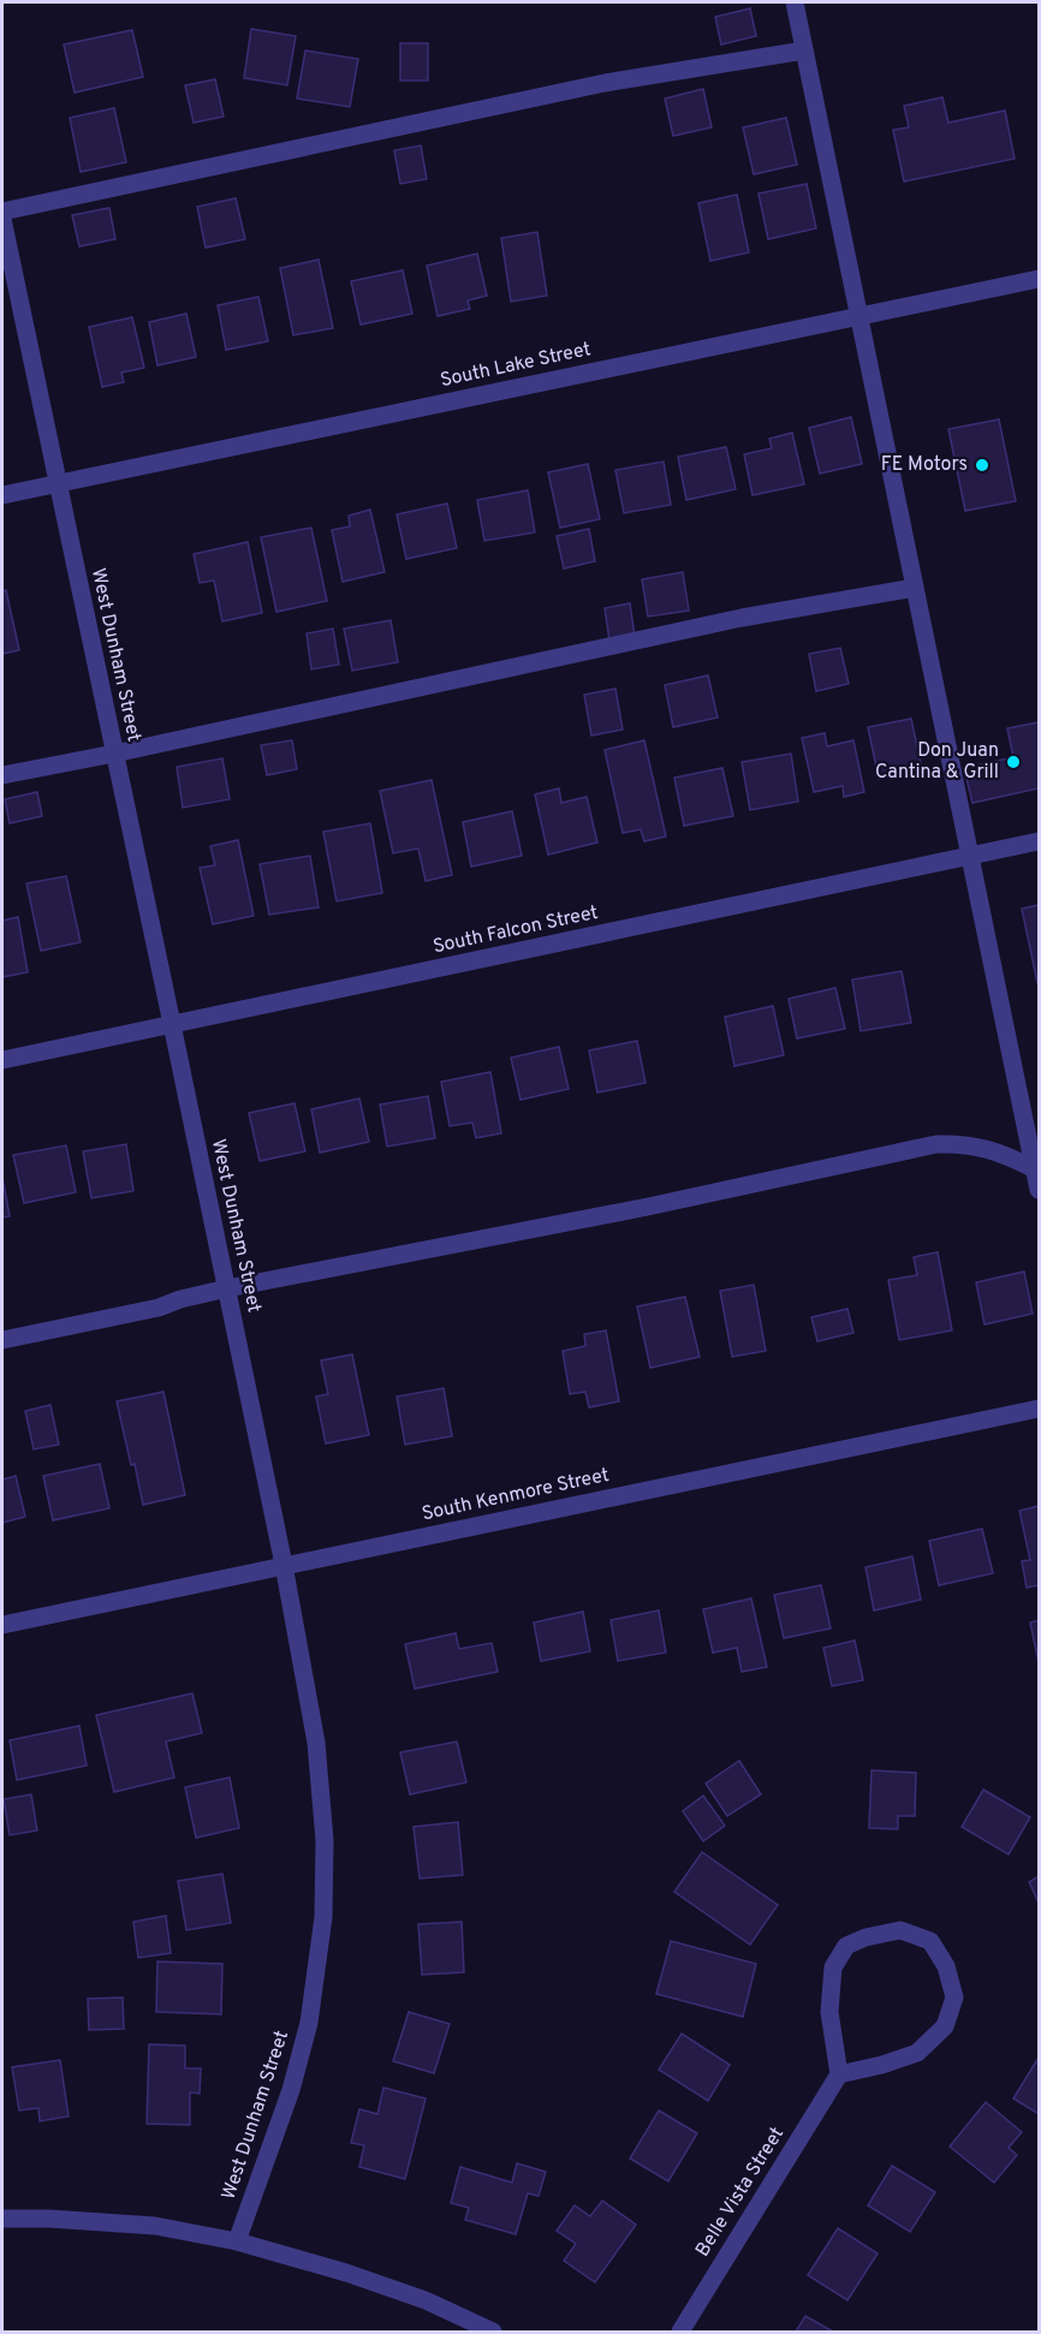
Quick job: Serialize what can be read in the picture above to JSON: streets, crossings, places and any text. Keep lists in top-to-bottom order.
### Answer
{
  "streets": {
    "street": [
      "South Lake Street",
      "West Dunham Street",
      "South Falcon Street",
      "South Kenmore Street",
      "Belle Vista Street"
    ]
  },
  "crossings": [
    ["South Lake Street", "West Dunham Street"],
    ["West Dunham Street", "South Falcon Street"],
    ["West Dunham Street", "South Kenmore Street"]
  ],
  "places": ["FE Motors", "Don Juan Cantina & Grill"]
}
